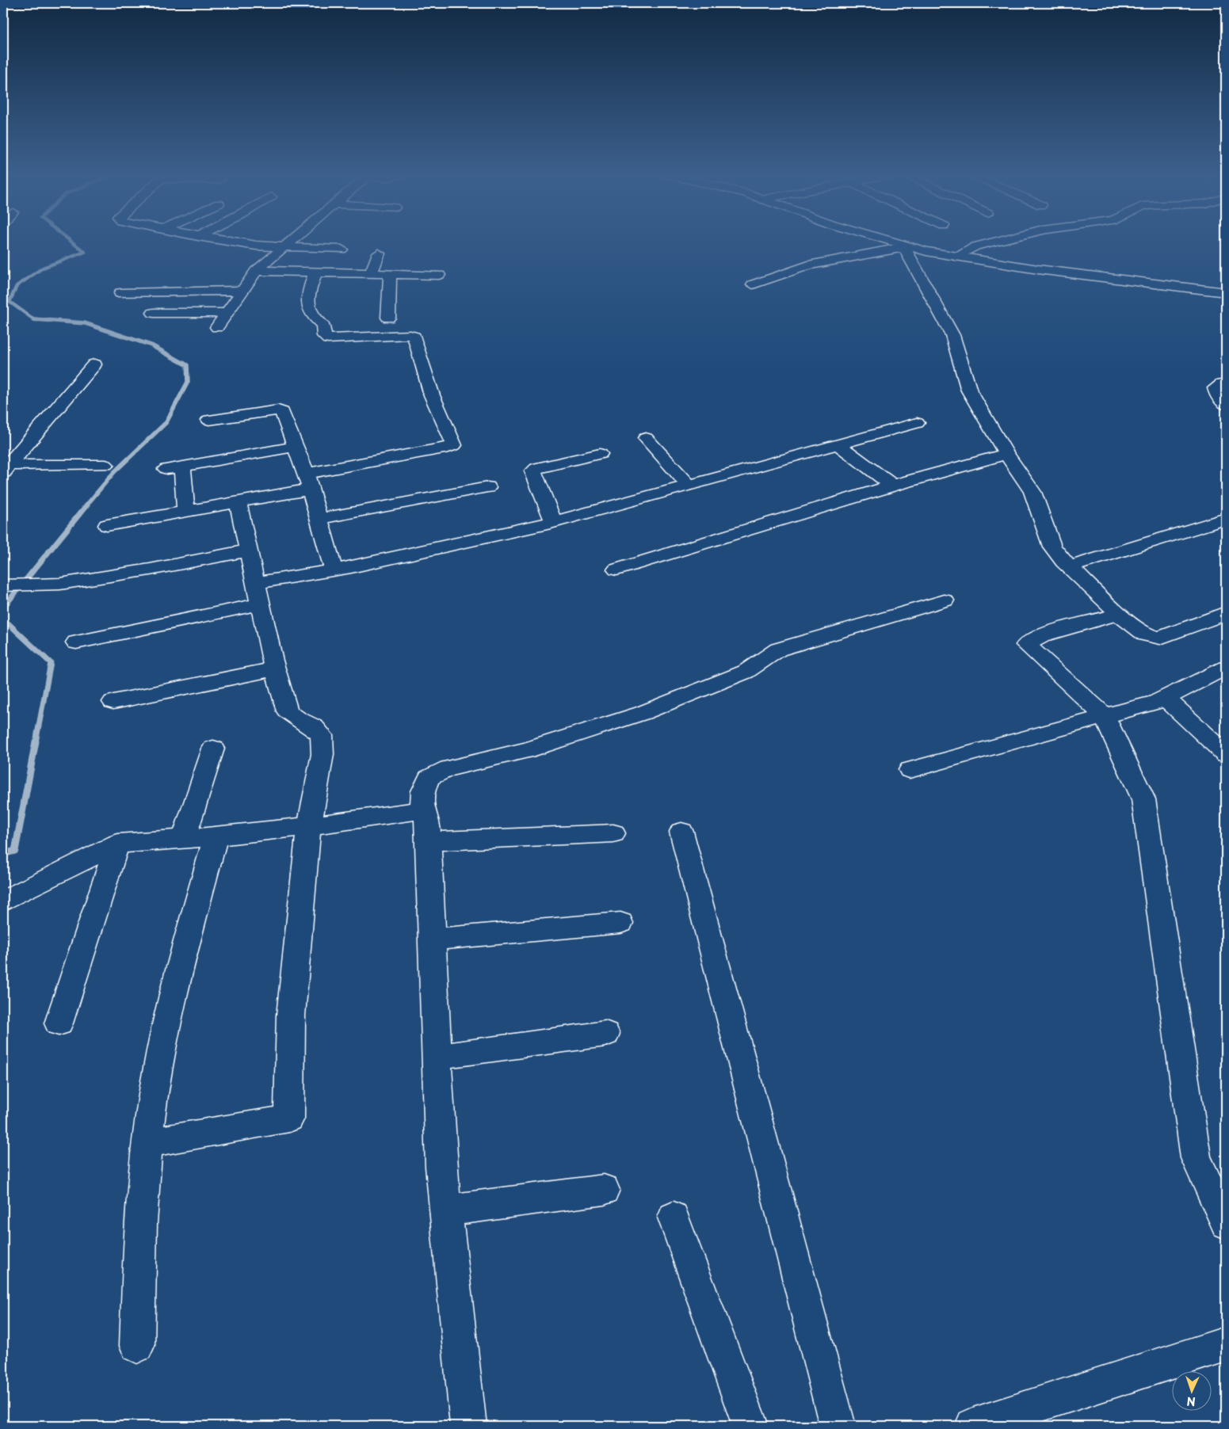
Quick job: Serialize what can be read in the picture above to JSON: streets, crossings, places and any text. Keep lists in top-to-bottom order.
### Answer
{
  "north": "bottom"
}
